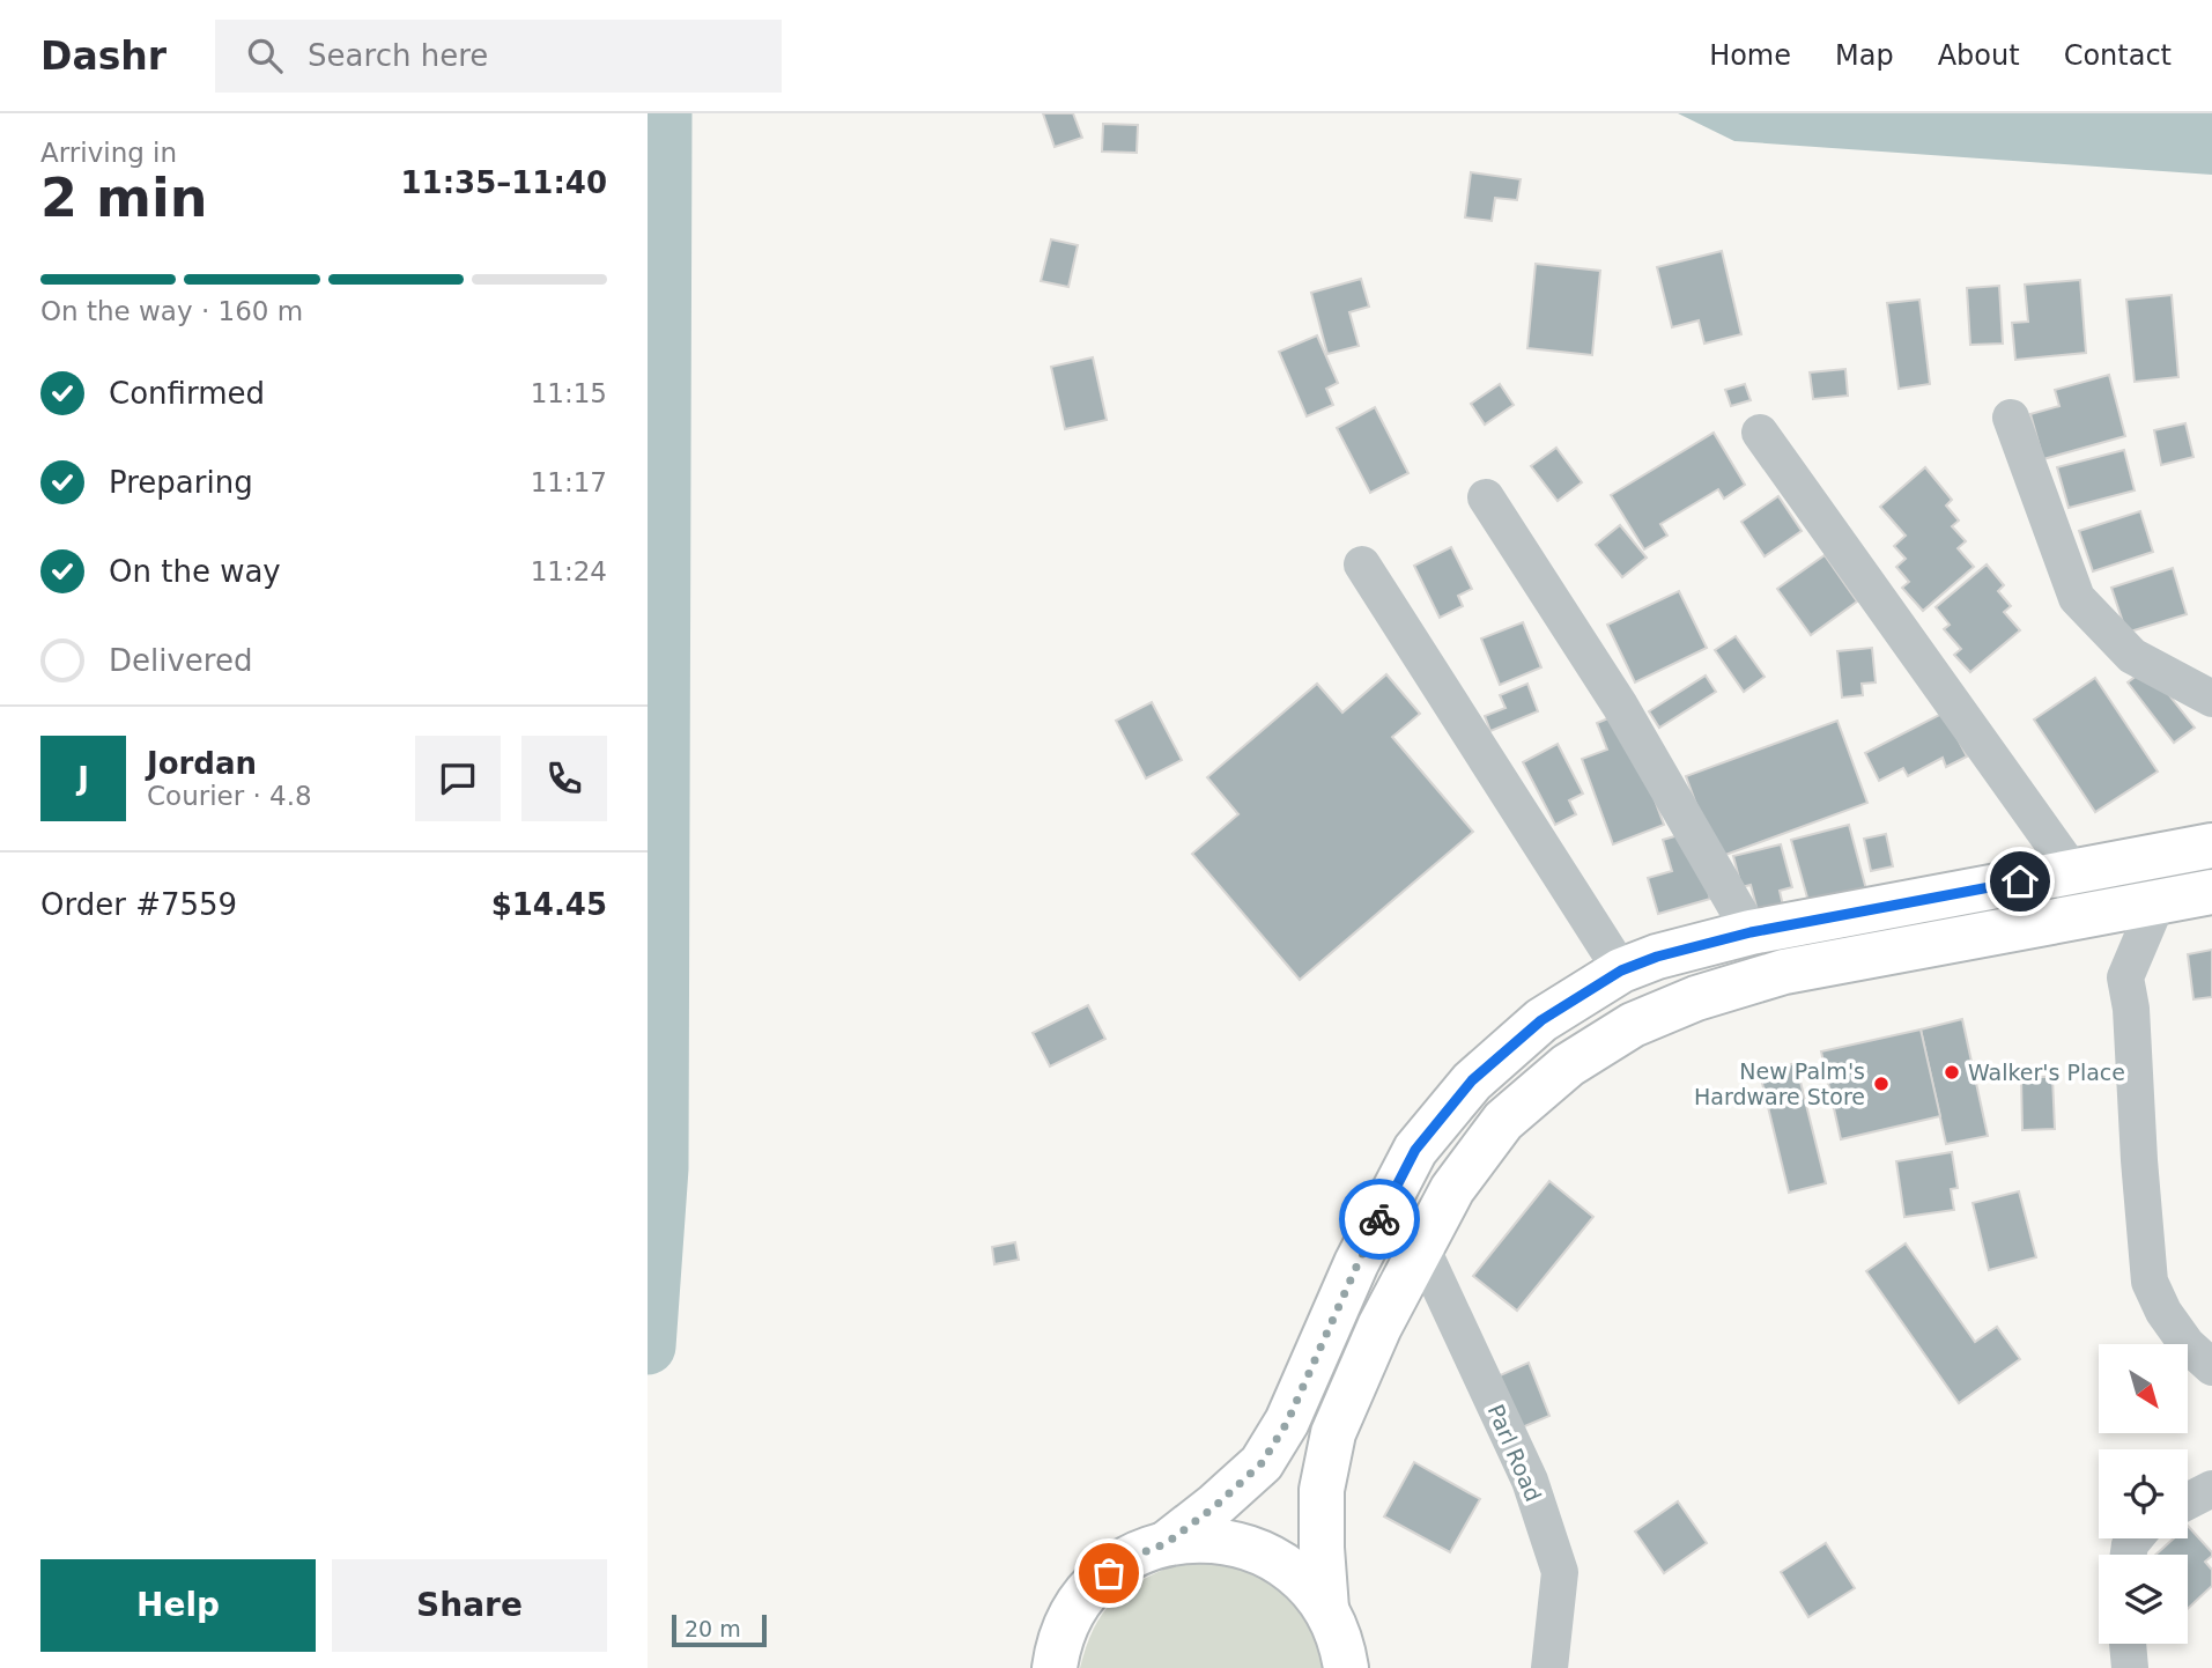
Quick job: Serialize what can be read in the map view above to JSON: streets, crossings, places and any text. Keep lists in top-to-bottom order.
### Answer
{
  "streets": {
    "street": ["Parl Road"]
  },
  "places": ["Walker's Place", "New Palm's Hardware Store"],
  "scale_bar": "20 m",
  "north": "bottom right",
  "page": {
    "header": "Dashr",
    "search": "Search here",
    "nav": [
      "Home",
      "Map",
      "About",
      "Contact"
    ],
    "heading": ["2 min", "Arriving in", "11:35–11:40"],
    "panel": [
      "Jordan",
      "Courier · 4.8",
      "Order #7559",
      "$14.45"
    ],
    "bar": "On the way · 160 m",
    "list": [
      ["Confirmed", "11:15"],
      ["Preparing", "11:17"],
      ["On the way", "11:24"],
      "Delivered"
    ],
    "round": "J",
    "buttons": ["Help", "Share"],
    "scale": "20 m"
  }
}
